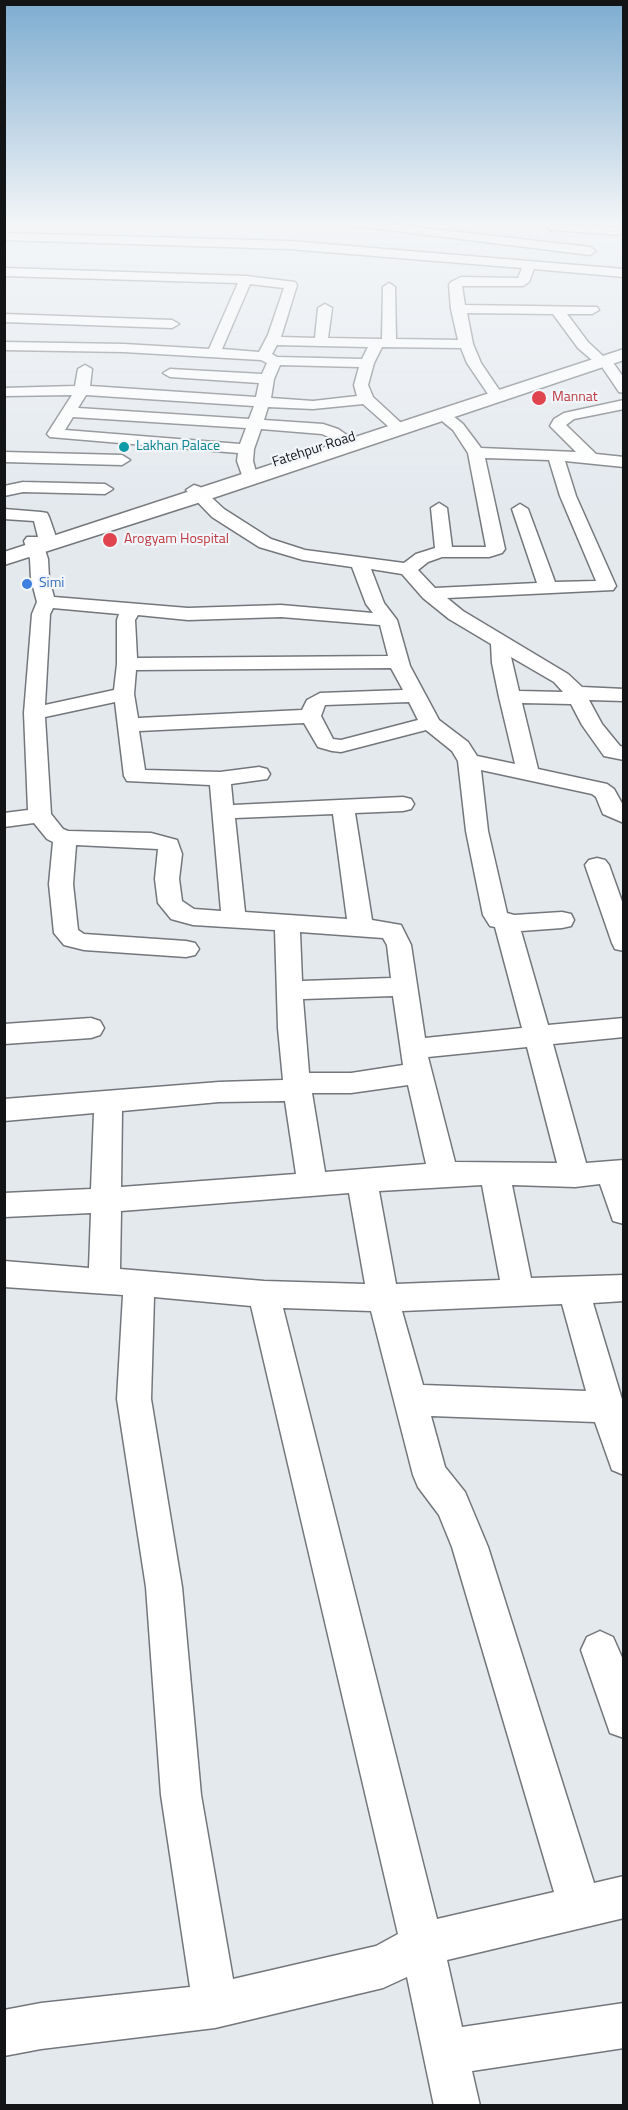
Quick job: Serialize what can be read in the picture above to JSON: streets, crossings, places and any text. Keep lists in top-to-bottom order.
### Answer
{
  "streets": {
    "street": ["Fatehpur Road"]
  },
  "places": [
    "Mannat",
    "Lakhan Palace",
    "Arogyam Hospital",
    "Simi"
  ]
}
